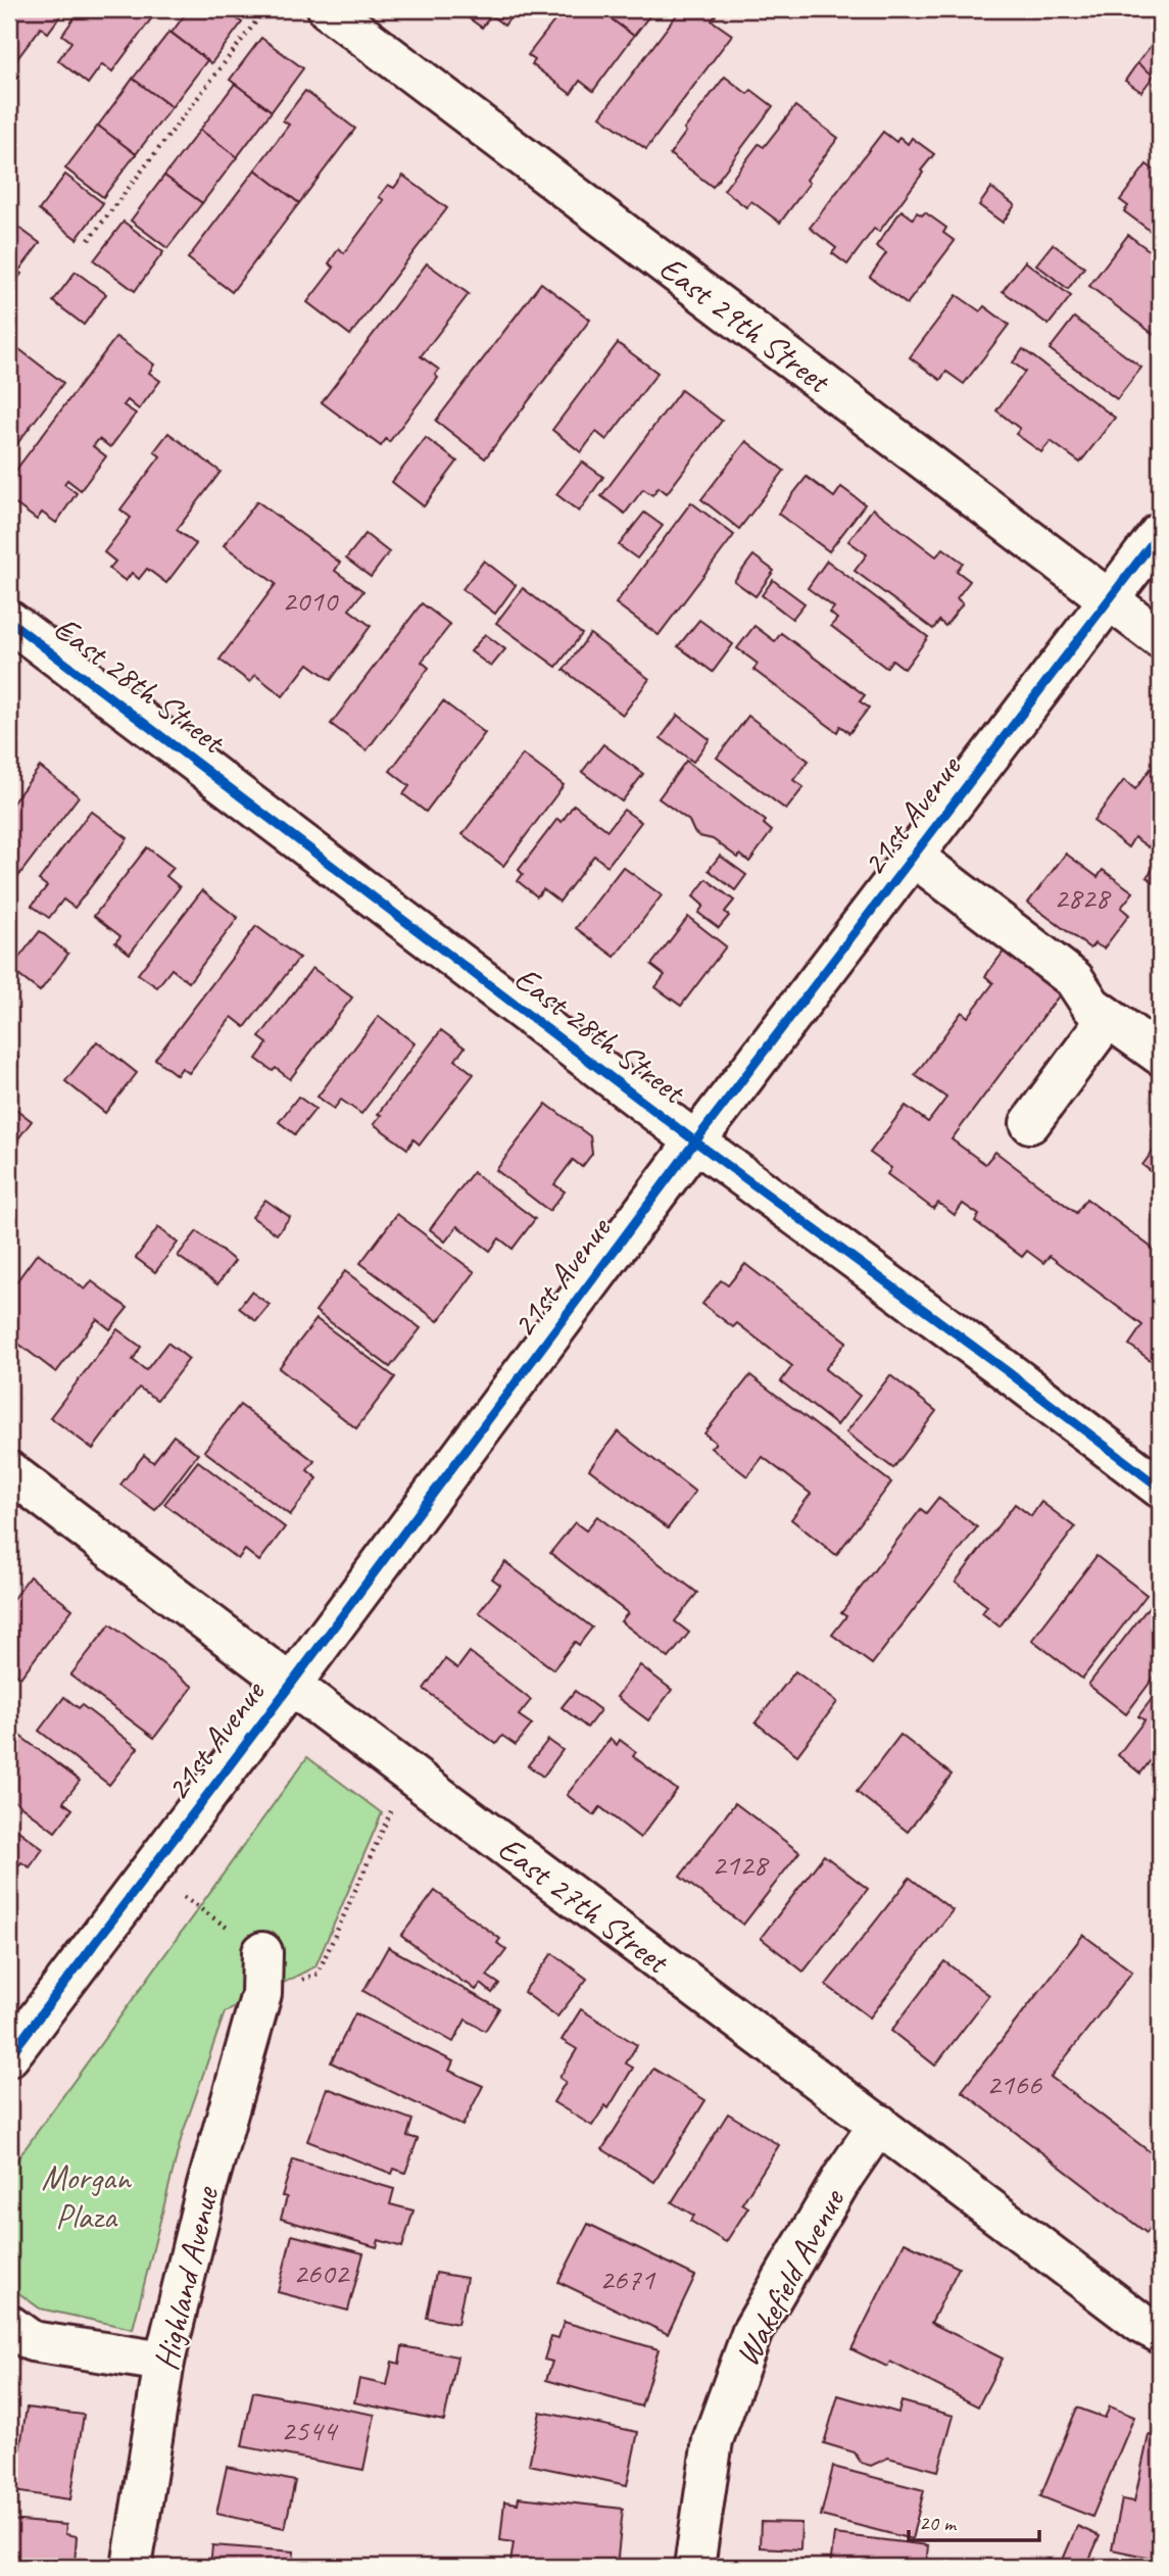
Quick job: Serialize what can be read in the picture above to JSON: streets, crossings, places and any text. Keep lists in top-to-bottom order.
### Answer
{
  "streets": {
    "street": [
      "East 29th Street",
      "East 28th Street",
      "21st Avenue",
      "East 27th Street",
      "Wakefield Avenue",
      "Highland Avenue"
    ]
  },
  "crossings": [
    ["East 29th Street", "21st Avenue"],
    ["East 28th Street", "21st Avenue"],
    ["21st Avenue", "East 27th Street"],
    ["East 27th Street", "Wakefield Avenue"]
  ],
  "parks": ["Morgan Plaza"],
  "house_numbers": [
    "2010",
    "2828",
    "2128",
    "2166",
    "2602",
    "2671",
    "2544"
  ],
  "scale_bar": "20 m"
}
